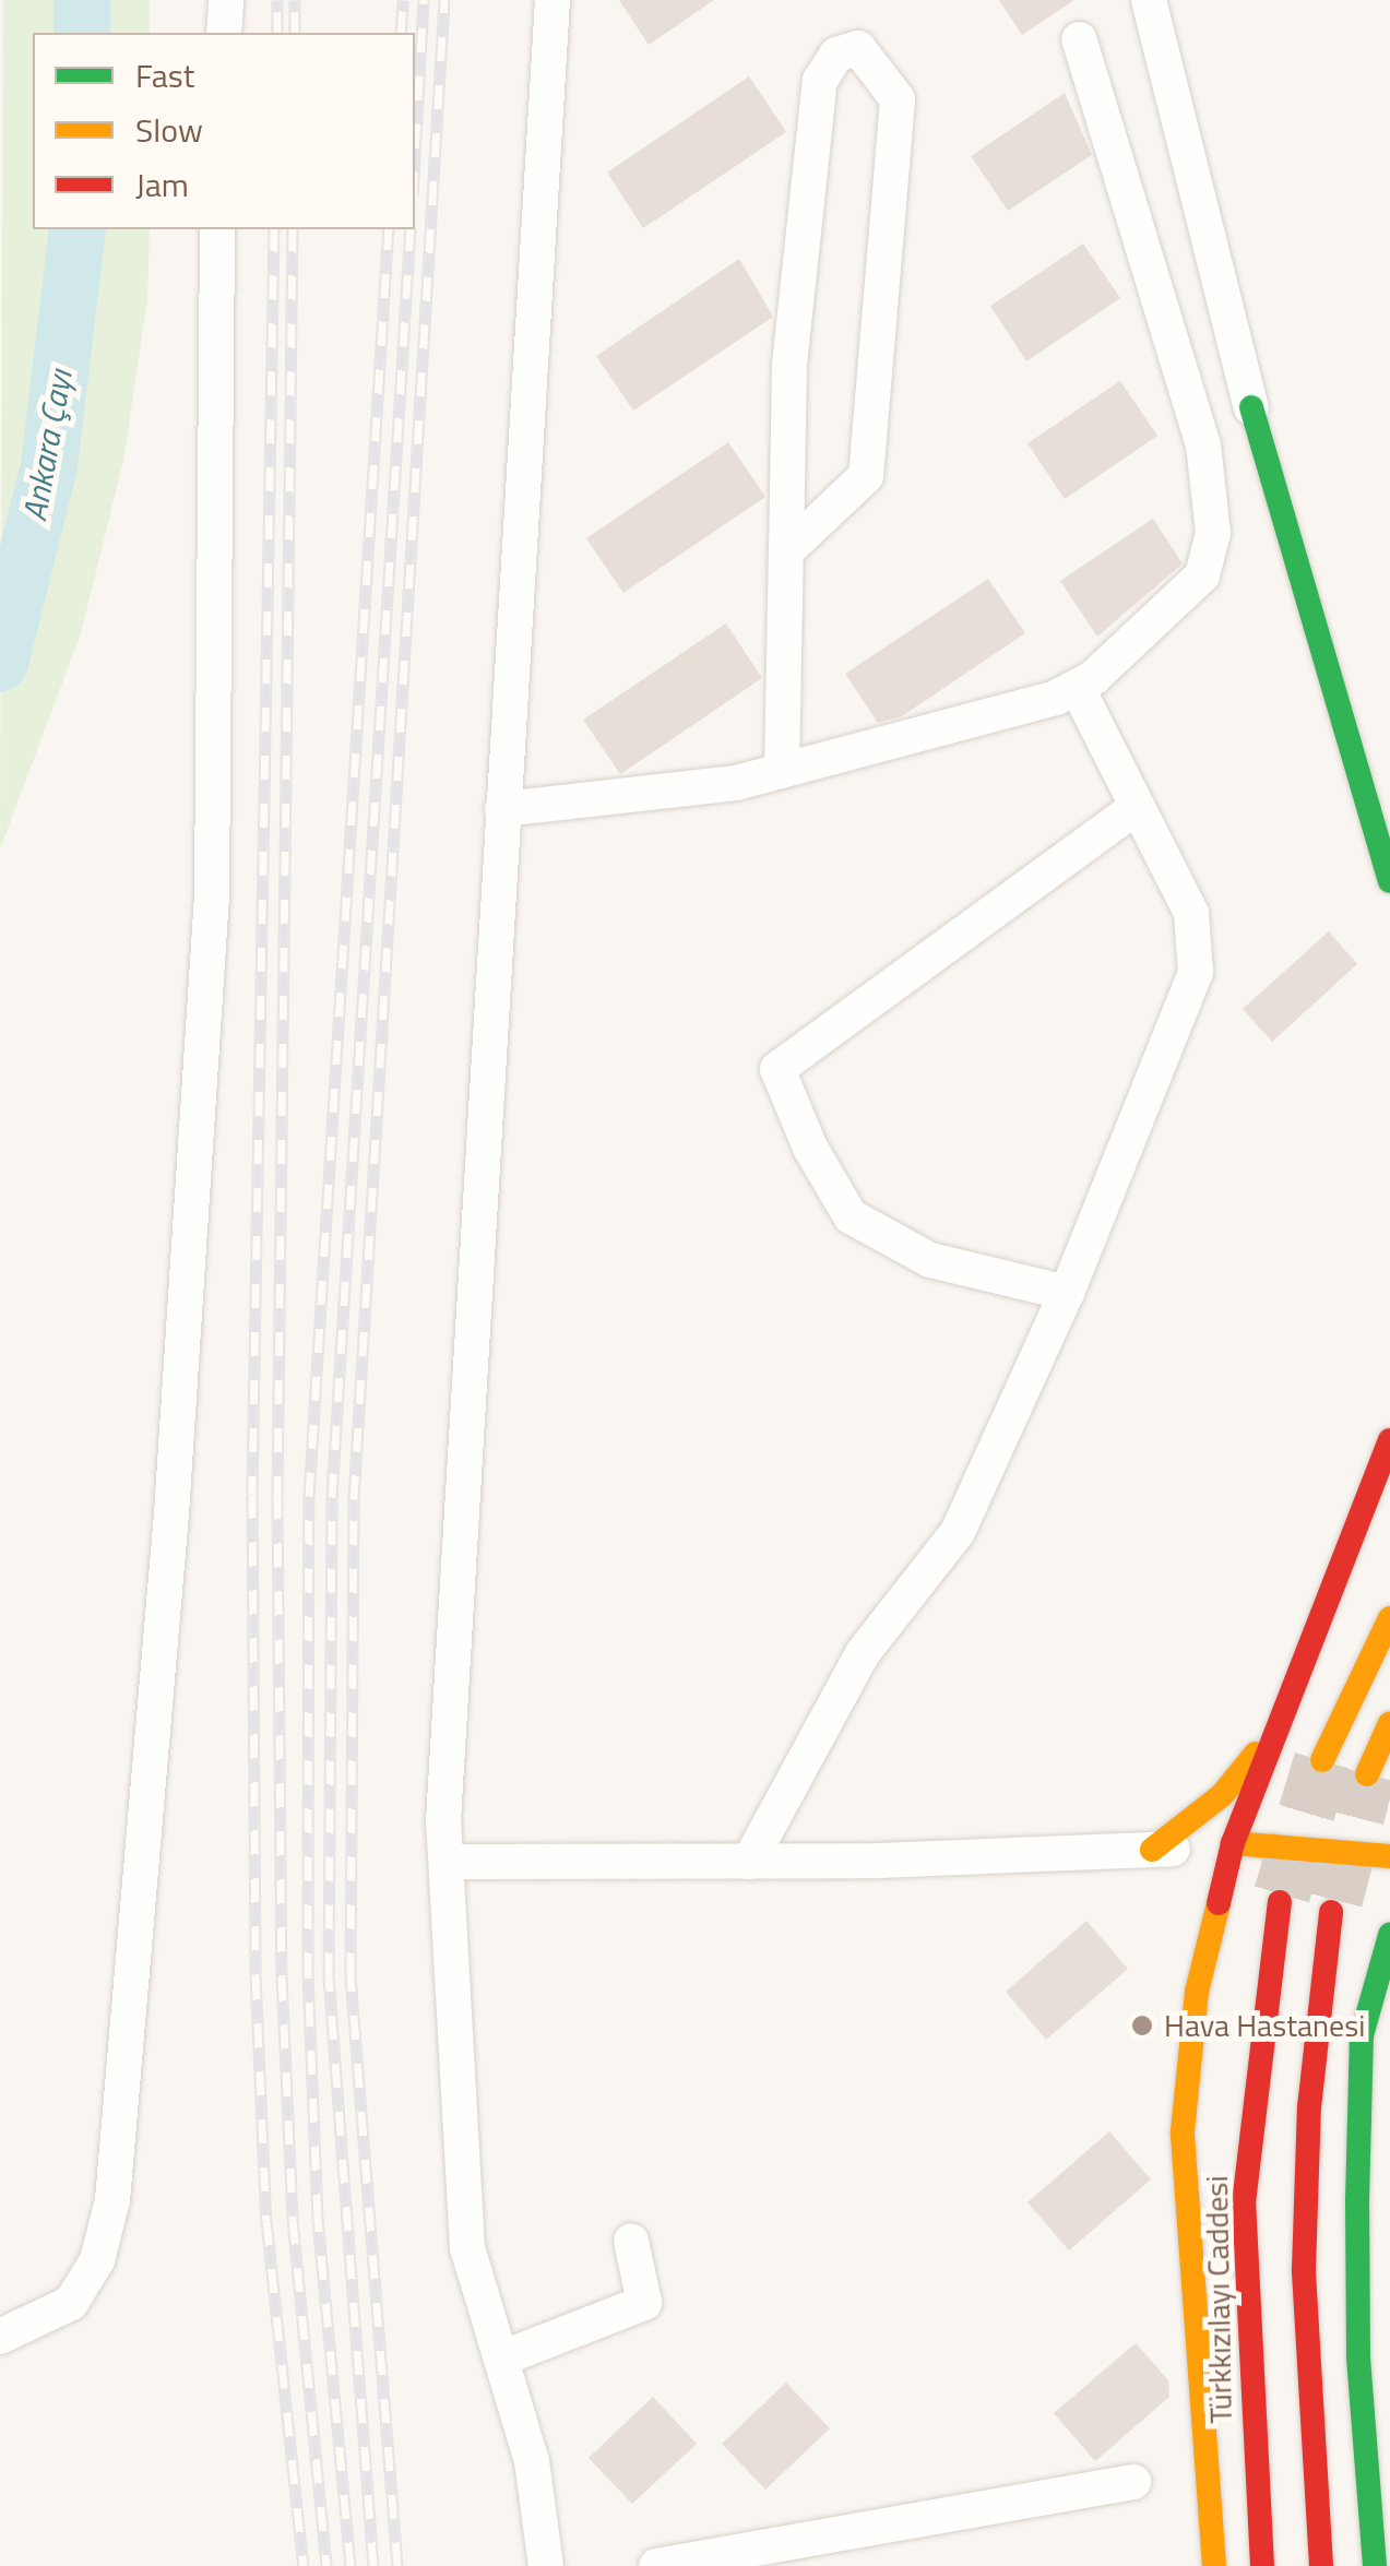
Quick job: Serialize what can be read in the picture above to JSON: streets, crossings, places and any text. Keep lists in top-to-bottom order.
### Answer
{
  "streets": {
    "main road": ["Türkkızılayı Caddesi"]
  },
  "water": ["Ankara Çayı"],
  "places": ["Hava Hastanesi"],
  "legend": ["Fast", "Slow", "Jam"]
}
